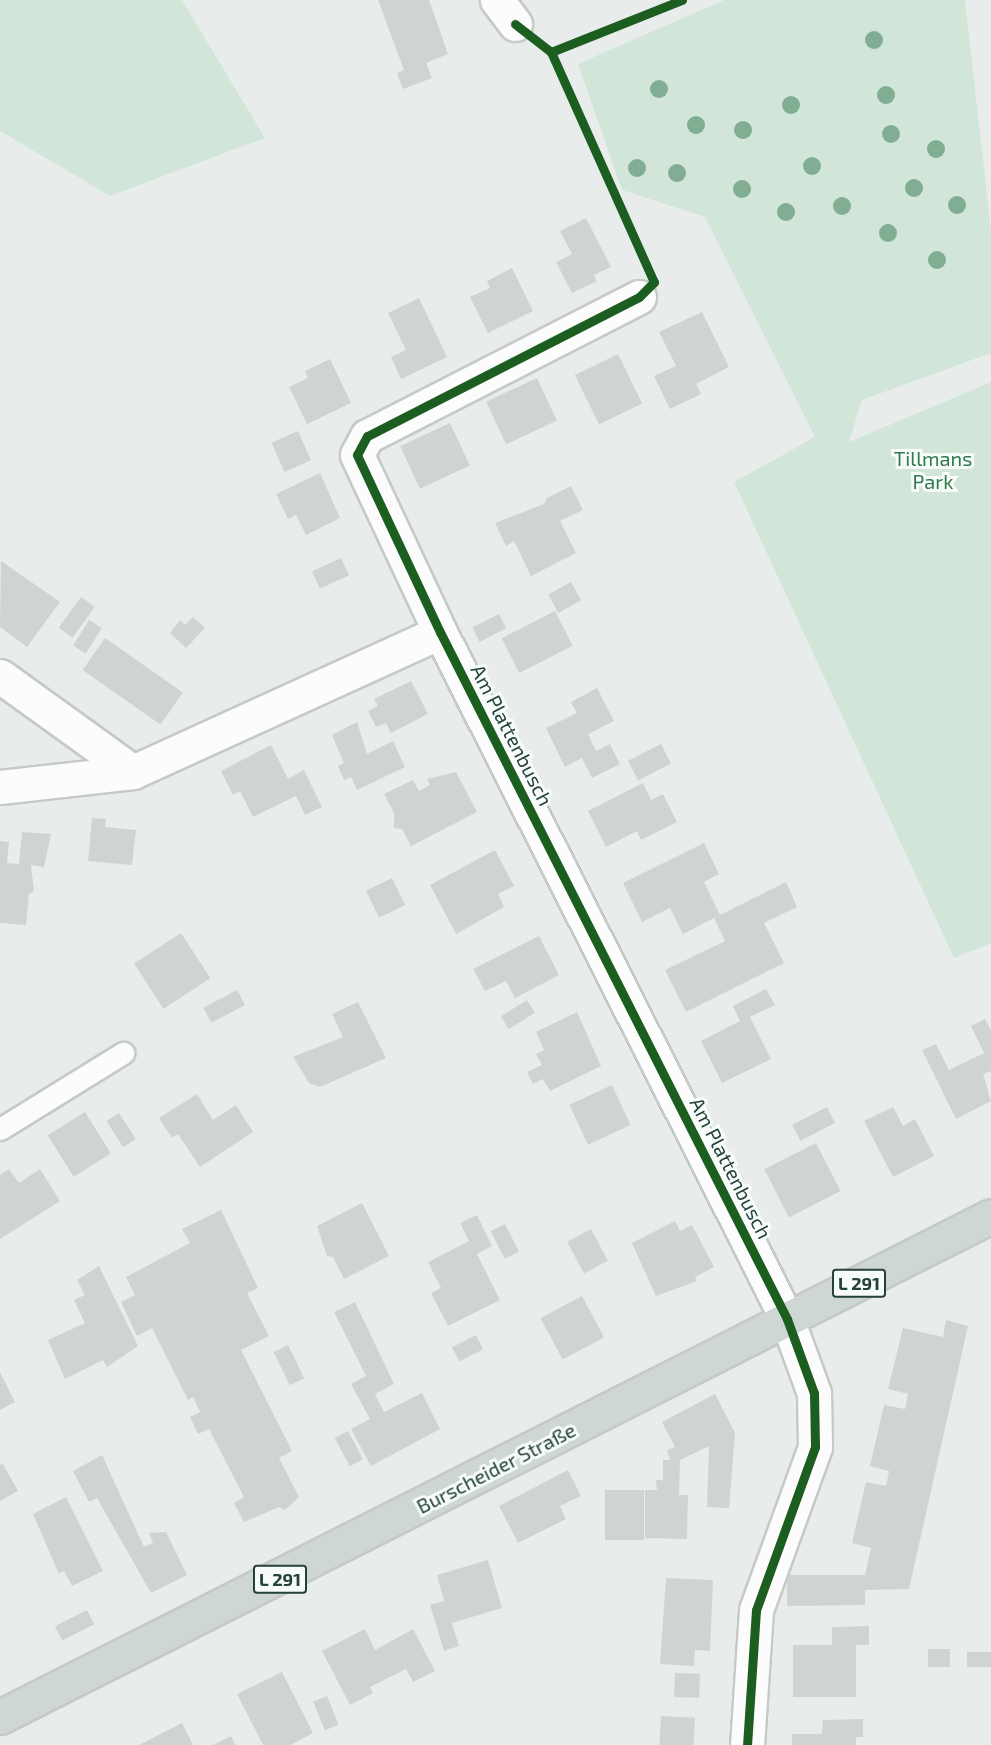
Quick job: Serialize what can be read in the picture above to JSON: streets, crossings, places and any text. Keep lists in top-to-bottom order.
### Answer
{
  "streets": {
    "main road": ["L 291", "Burscheider Straße"],
    "street": ["Am Plattenbusch"]
  },
  "crossings": [
    ["Am Plattenbusch", "Burscheider Straße"]
  ],
  "parks": ["Tillmans Park"]
}
